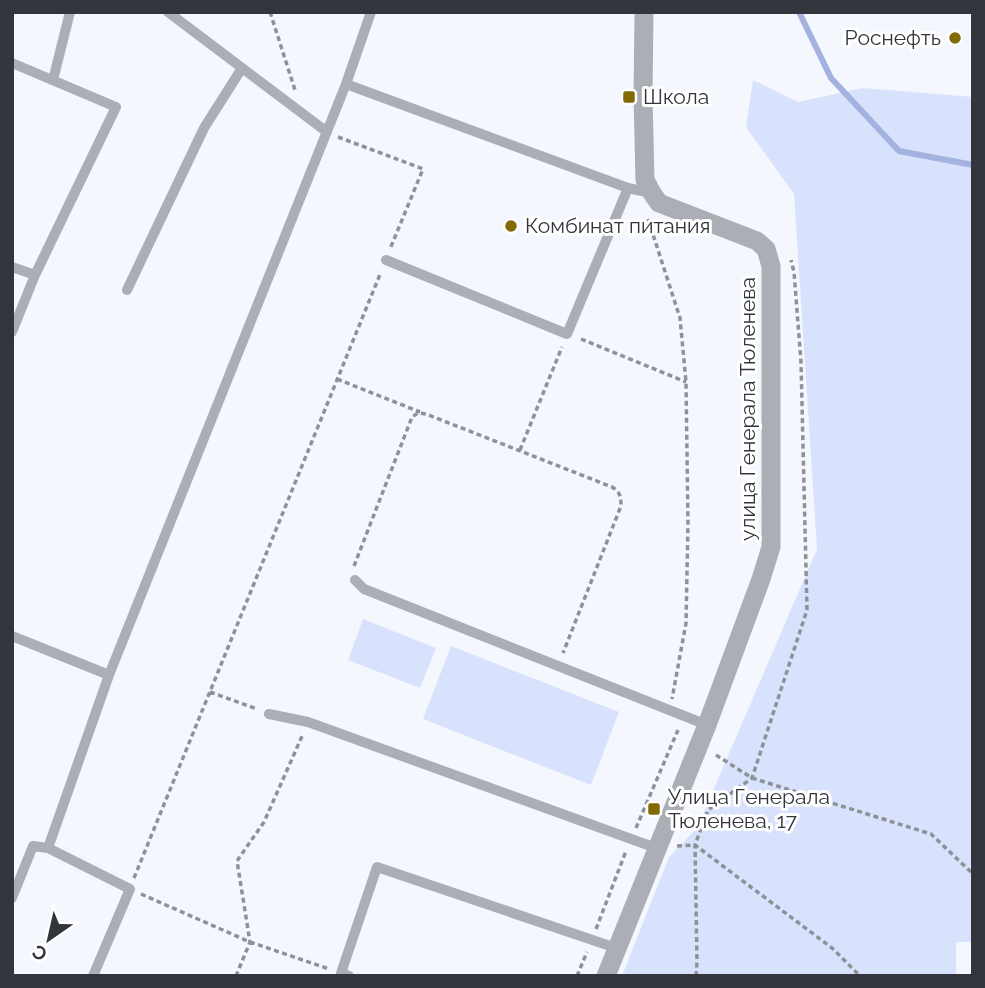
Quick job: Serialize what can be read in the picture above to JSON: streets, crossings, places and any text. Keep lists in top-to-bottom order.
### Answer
{
  "streets": {
    "street": ["улица Генерала Тюленева"]
  },
  "places": {
    "other": ["Роснефть", "Комбинат питания"],
    "transit": ["Школа", "Улица Генерала Тюленева, 17"]
  },
  "north": "bottom left"
}
